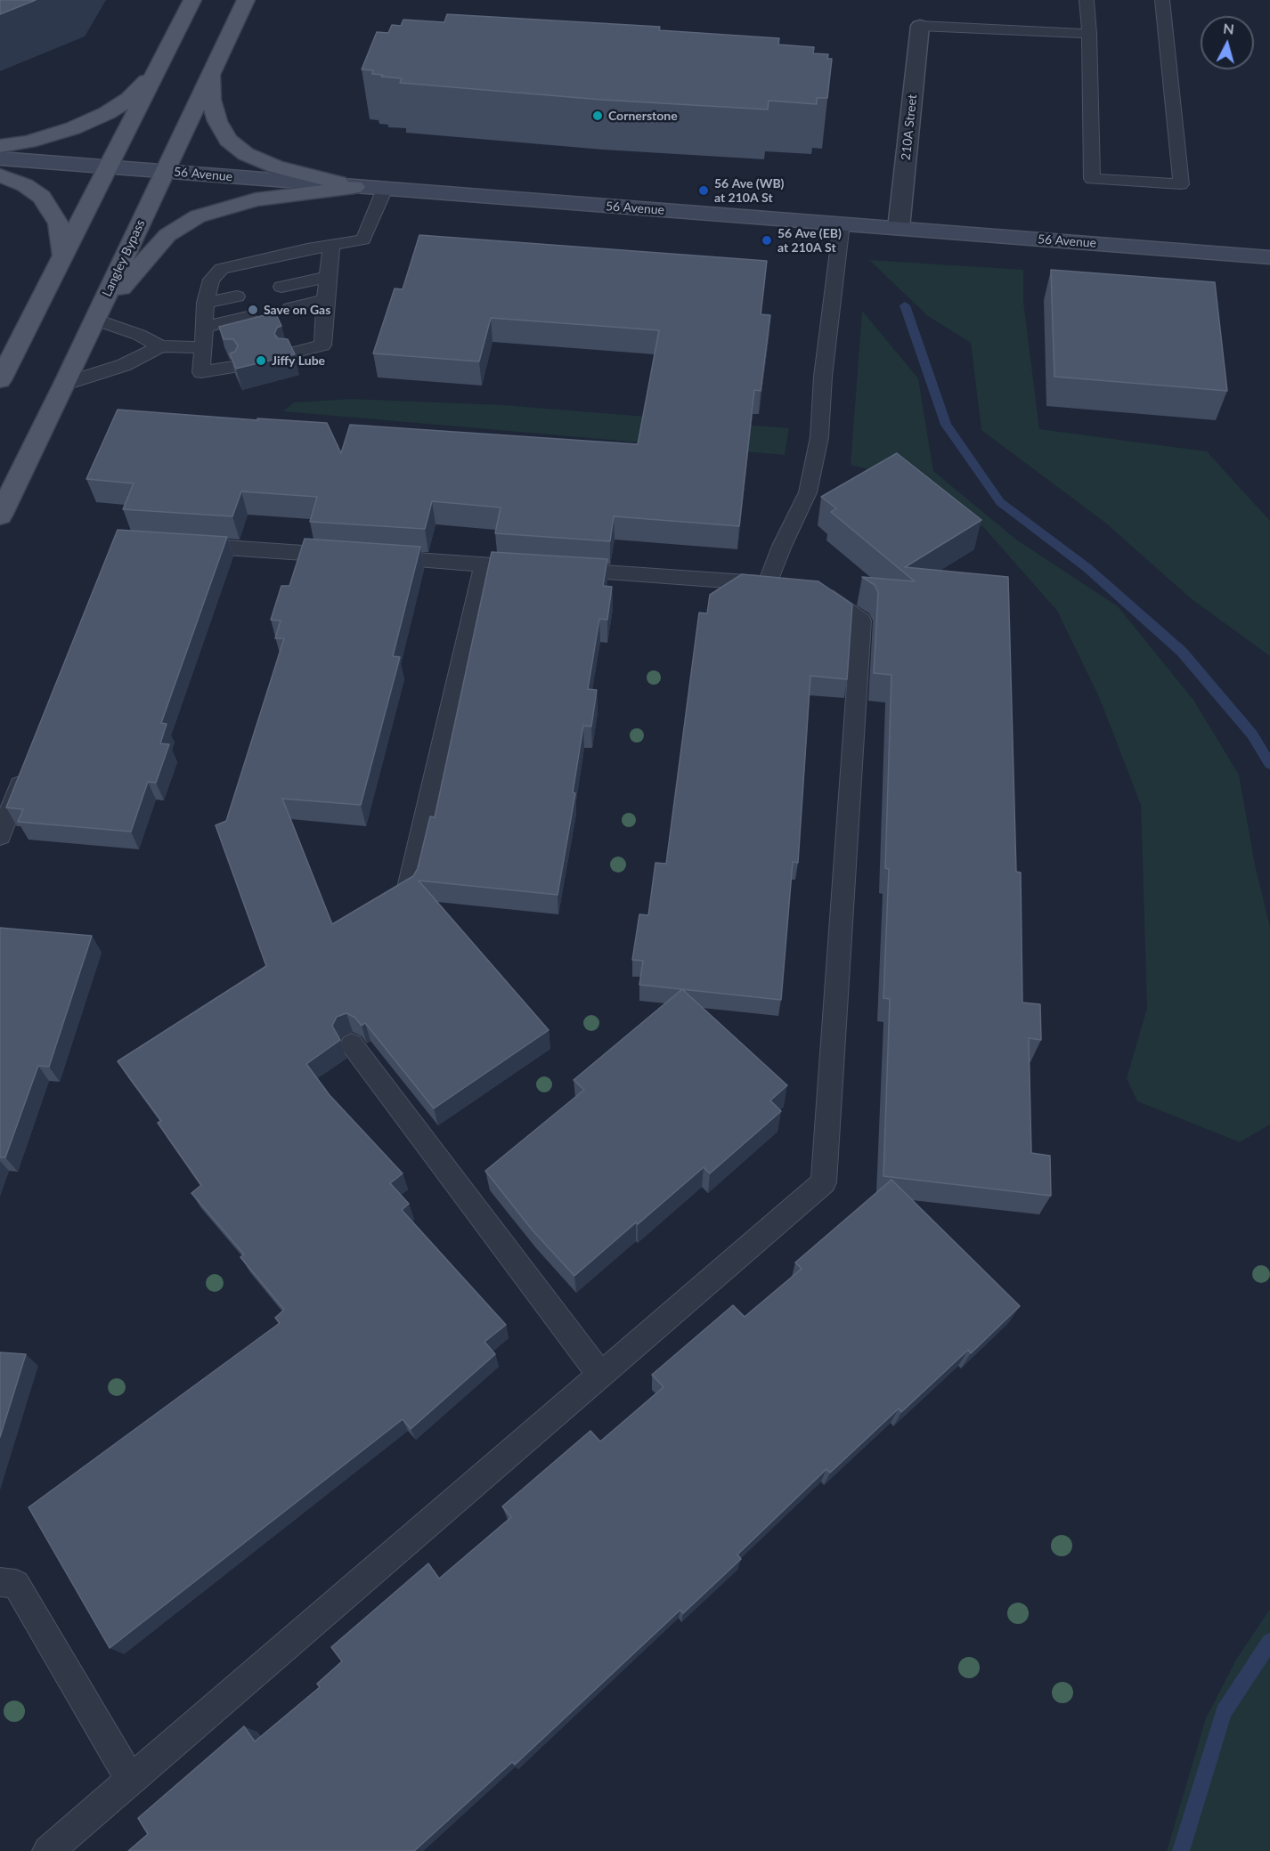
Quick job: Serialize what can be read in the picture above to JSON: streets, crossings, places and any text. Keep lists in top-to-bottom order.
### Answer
{
  "streets": {
    "main road": ["56 Avenue", "Langley Bypass"],
    "street": ["210A Street"]
  },
  "crossings": [
    ["210A Street", "56 Avenue"],
    ["56 Avenue", "Langley Bypass"]
  ],
  "places": [
    "Cornerstone",
    "56 Ave (WB) at 210A St",
    "56 Ave (EB) at 210A St",
    "Save on Gas",
    "Jiffy Lube"
  ],
  "north": "top"
}
